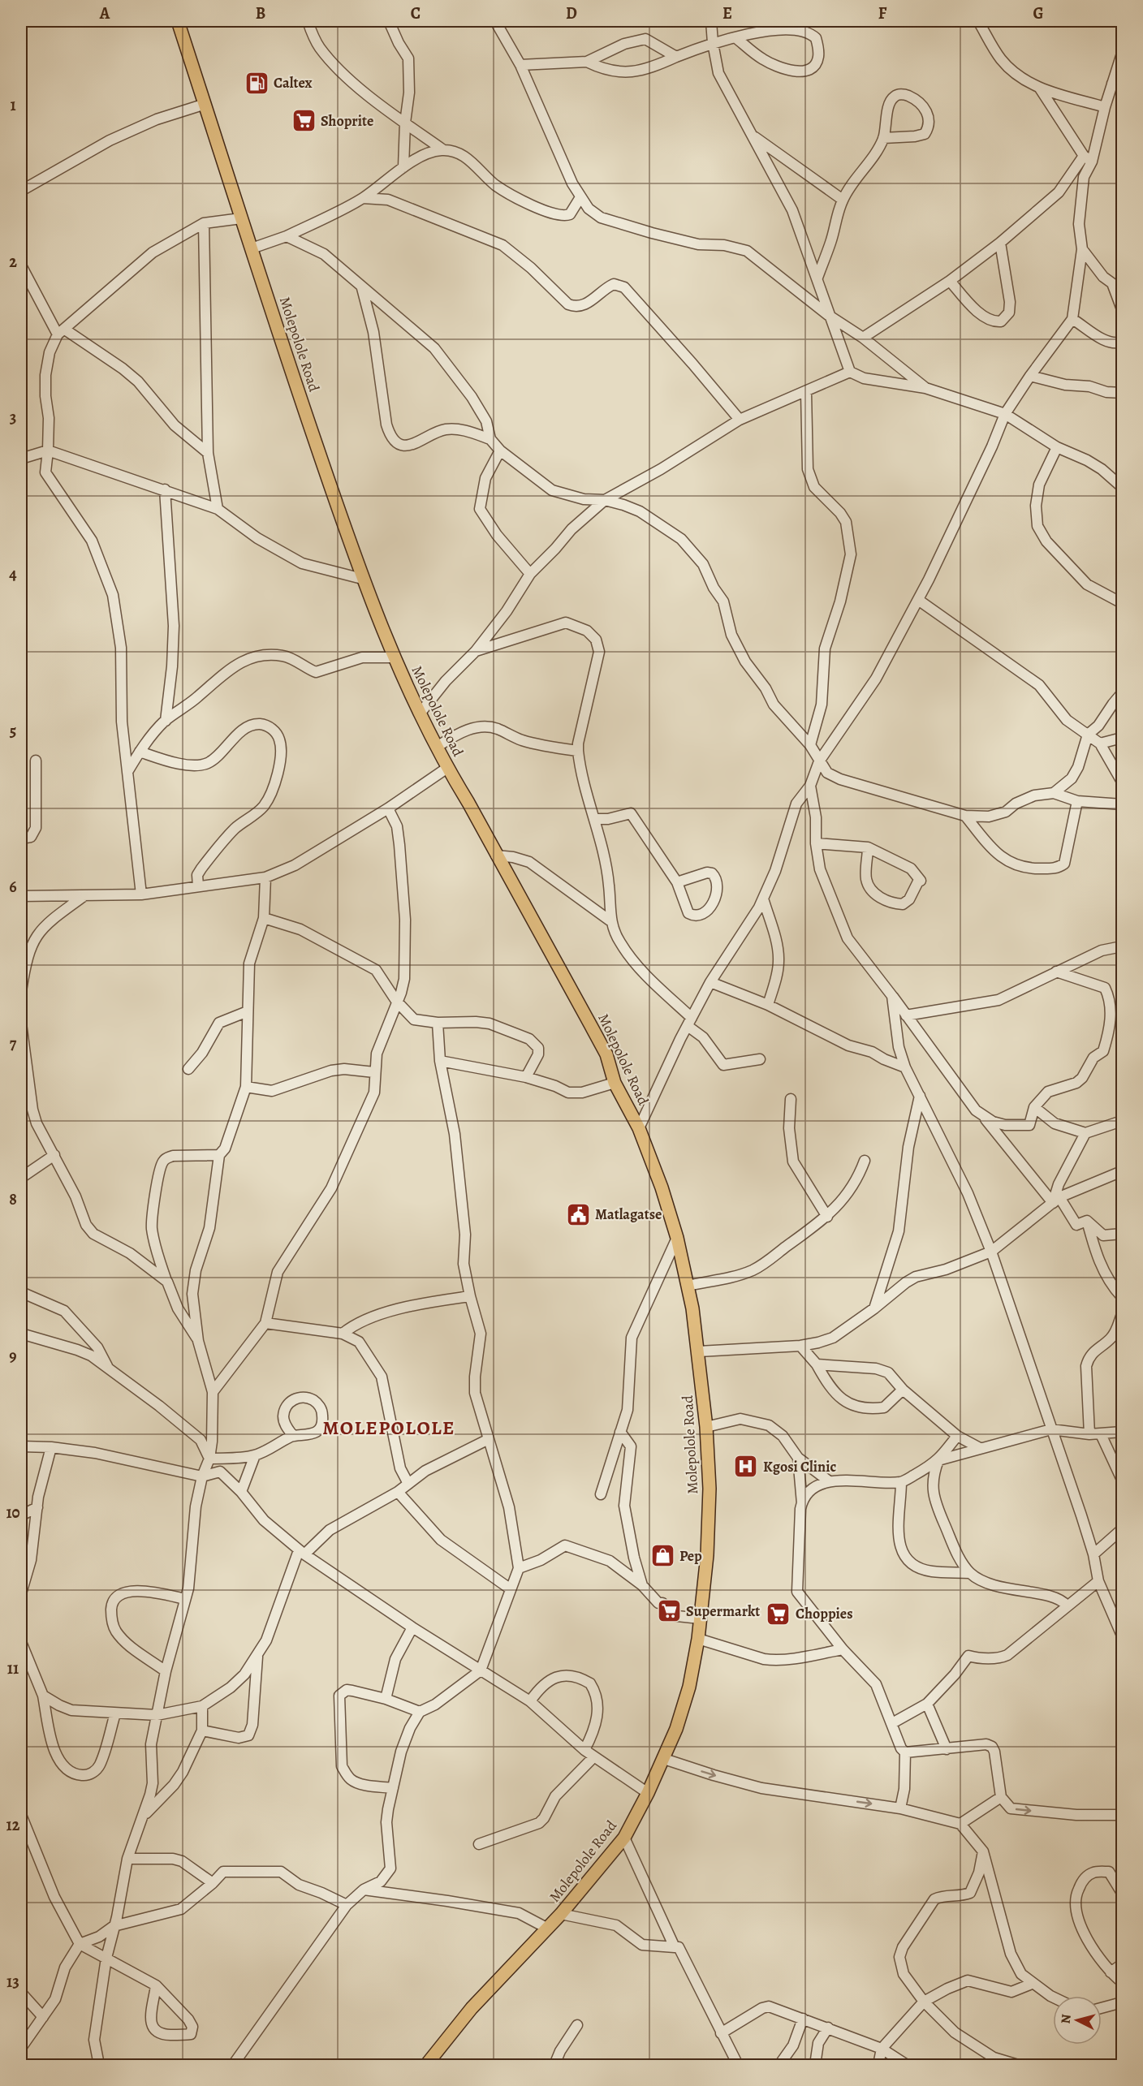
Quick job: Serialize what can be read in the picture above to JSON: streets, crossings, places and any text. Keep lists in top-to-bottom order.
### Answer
{
  "streets": {
    "main road": ["Molepolole Road"]
  },
  "districts": ["MOLEPOLOLE"],
  "places": {
    "fuel station": ["Caltex"],
    "supermarket": ["Shoprite", "Supermarkt", "Choppies"],
    "public building": ["Matlagatse"],
    "hospital": ["Kgosi Clinic"],
    "shop": ["Pep"]
  },
  "north": "left",
  "grid": {
    "columns": [
      "A",
      "B",
      "C",
      "D",
      "E",
      "F",
      "G"
    ],
    "rows": [
      "1",
      "2",
      "3",
      "4",
      "5",
      "6",
      "7",
      "8",
      "9",
      "10",
      "11",
      "12",
      "13"
    ]
  }
}
